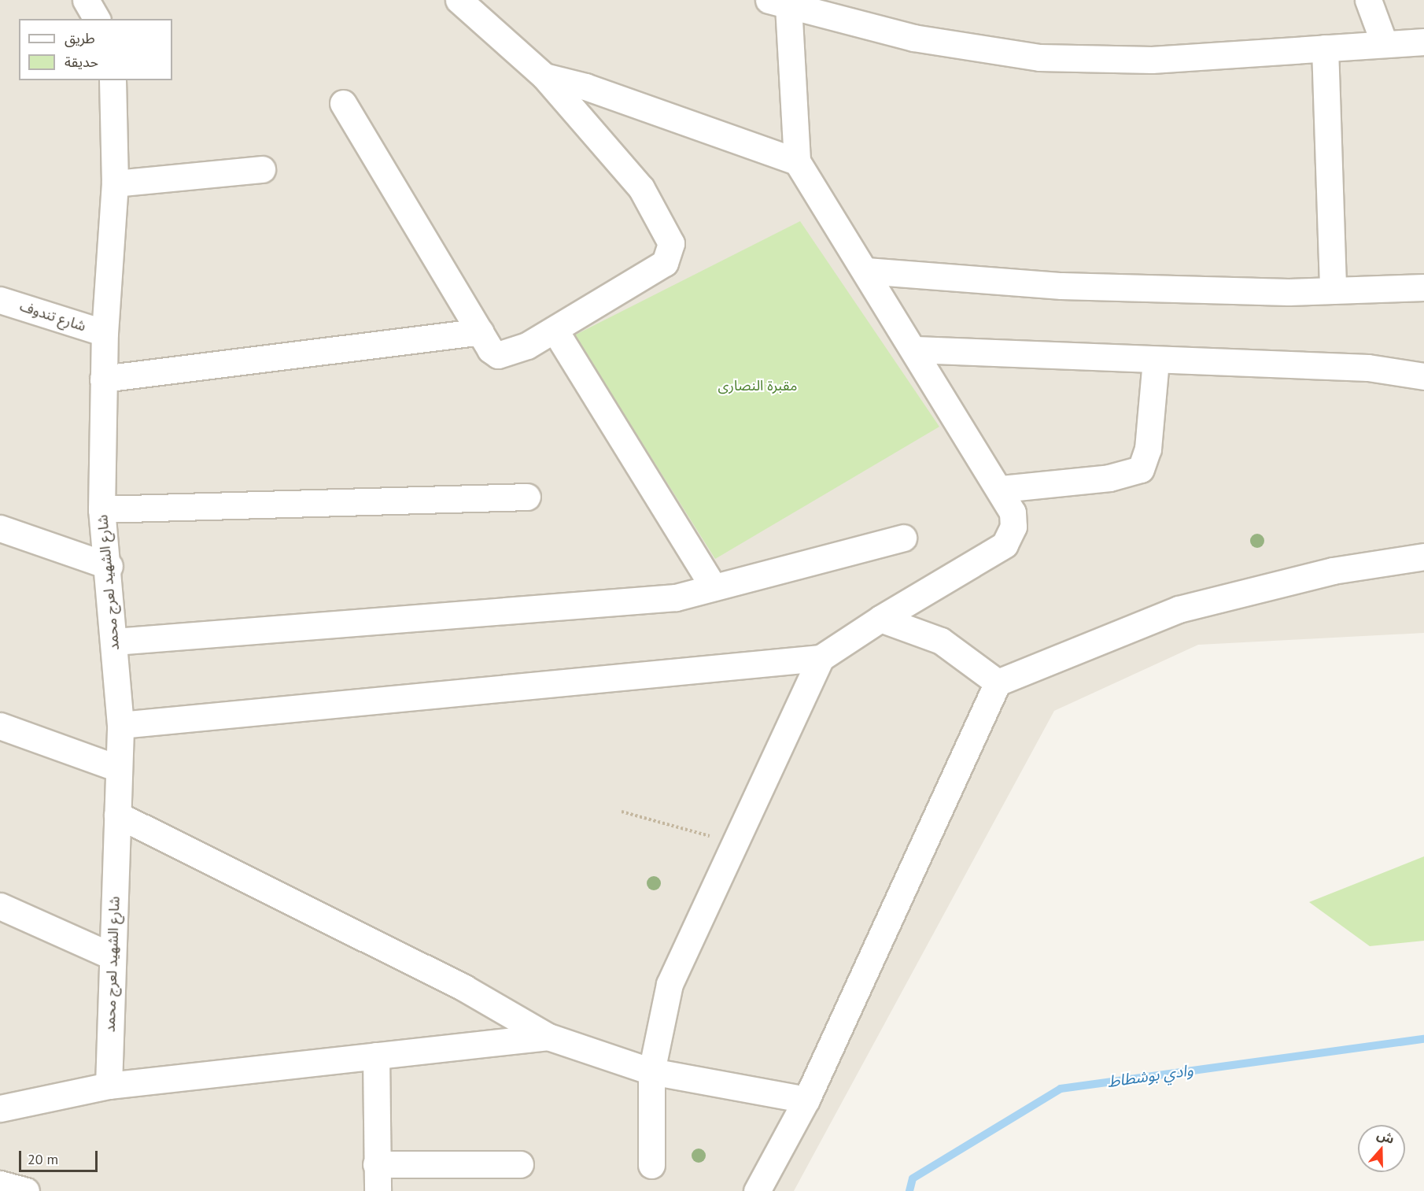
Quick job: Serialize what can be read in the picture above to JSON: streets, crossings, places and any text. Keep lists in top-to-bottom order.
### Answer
{
  "streets": {
    "street": ["شارع تندوف", "شارع الشهيد لعرج محمد"]
  },
  "crossings": [
    ["شارع تندوف", "شارع الشهيد لعرج محمد"]
  ],
  "water": ["وادي بوشطاط"],
  "parks": ["مقبرة النصارى"],
  "legend": ["طريق", "حديقة"],
  "scale_bar": "20 m",
  "north": "top"
}
